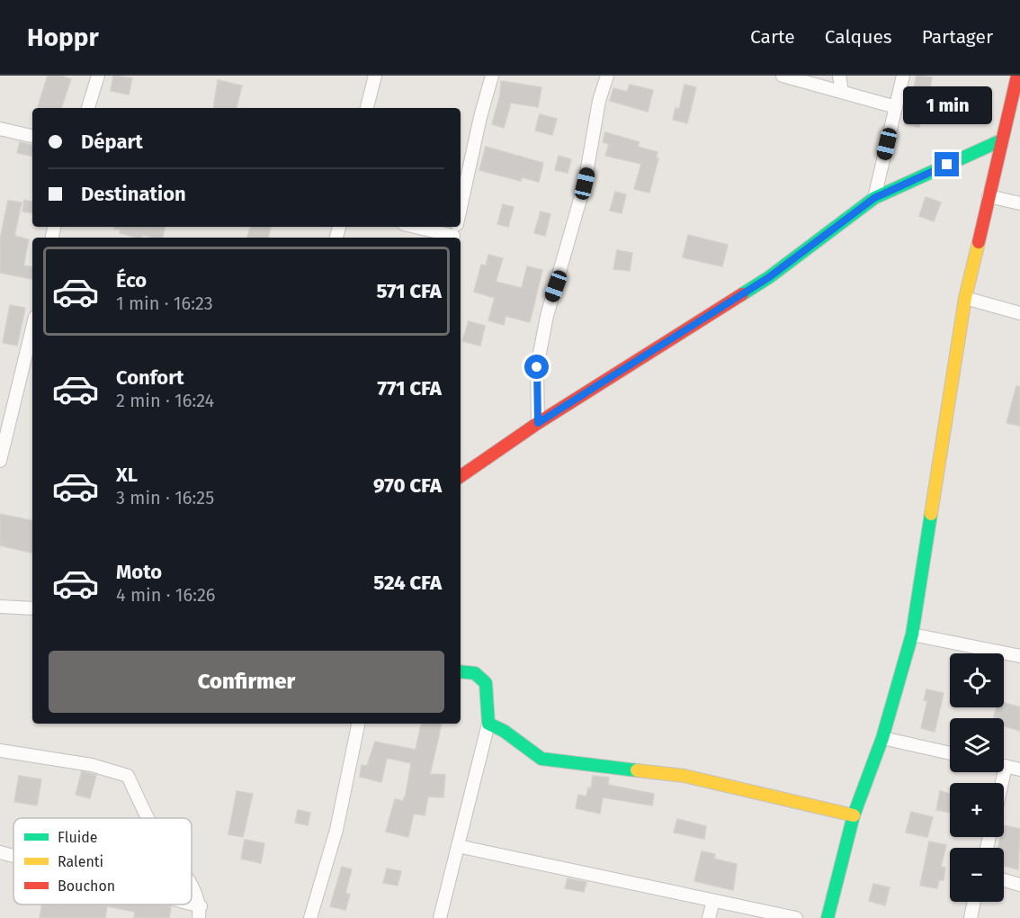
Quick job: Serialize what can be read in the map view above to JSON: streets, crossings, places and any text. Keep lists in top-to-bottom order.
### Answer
{
  "legend": ["Fluide", "Ralenti", "Bouchon"],
  "page": {
    "header": "Hoppr",
    "nav": ["Carte", "Calques", "Partager"],
    "bubble": "1 min",
    "banner": ["Départ", "Destination"],
    "list": [
      {
        "name": "Éco",
        "note": "1 min · 16:23",
        "value": "571 CFA"
      },
      {
        "name": "Confort",
        "note": "2 min · 16:24",
        "value": "771 CFA"
      },
      {
        "name": "XL",
        "note": "3 min · 16:25",
        "value": "970 CFA"
      },
      {
        "name": "Moto",
        "note": "4 min · 16:26",
        "value": "524 CFA"
      }
    ],
    "buttons": "Confirmer",
    "map_buttons": ["+", "−"]
  }
}
